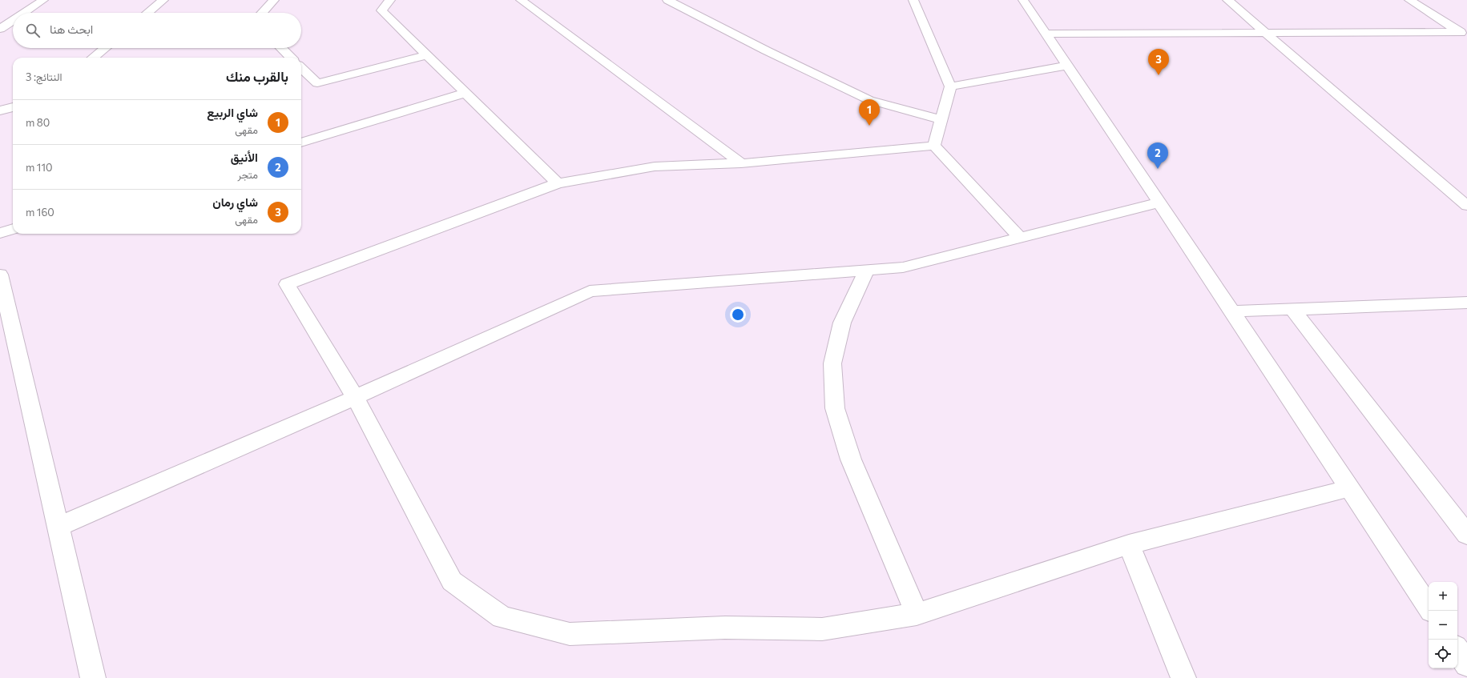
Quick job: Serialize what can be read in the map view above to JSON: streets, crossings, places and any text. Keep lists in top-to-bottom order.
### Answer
{
  "page": {
    "search": "ابحث هنا",
    "pins": ["3", "1", "2"],
    "heading": ["بالقرب منك", "النتائج: 3"],
    "list": [
      {
        "mark": "1",
        "name": "شاي الربيع",
        "note": "مقهى",
        "value": "80 m"
      },
      {
        "mark": "2",
        "name": "الأنيق",
        "note": "متجر",
        "value": "110 m"
      },
      {
        "mark": "3",
        "name": "شاي رمان",
        "note": "مقهى",
        "value": "160 m"
      }
    ],
    "map_buttons": ["+", "−"]
  }
}
